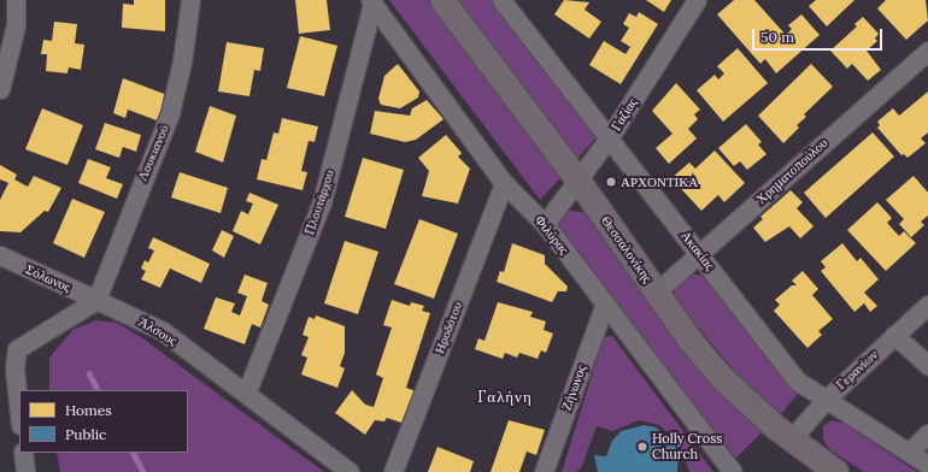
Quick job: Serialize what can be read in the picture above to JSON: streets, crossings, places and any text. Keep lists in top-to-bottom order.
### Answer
{
  "streets": {
    "main road": ["Θεσσαλονίκης"],
    "street": [
      "Γαζίας",
      "Λουκιανού",
      "Χρηματοπούλου",
      "Πλουτάρχου",
      "Φιλύρας",
      "Ακακίας",
      "Σόλωνος",
      "Ηροδότου",
      "Άλσους",
      "Γερανίων",
      "Ζήνωνος"
    ]
  },
  "crossings": [
    ["Γαζίας", "Φιλύρας"],
    ["Γαζίας", "Θεσσαλονίκης"],
    ["Γαζίας", "Ακακίας"],
    ["Λουκιανού", "Σόλωνος"],
    ["Λουκιανού", "Άλσους"],
    ["Χρηματοπούλου", "Θεσσαλονίκης"],
    ["Χρηματοπούλου", "Ακακίας"],
    ["Πλουτάρχου", "Φιλύρας"],
    ["Πλουτάρχου", "Άλσους"],
    ["Φιλύρας", "Ηροδότου"],
    ["Φιλύρας", "Ζήνωνος"],
    ["Θεσσαλονίκης", "Γερανίων"],
    ["Ακακίας", "Γερανίων"],
    ["Σόλωνος", "Άλσους"]
  ],
  "districts": ["Γαλήνη"],
  "places": ["ΑΡΧΟΝΤΙΚΑ", "Holly Cross Church"],
  "legend": ["Homes", "Public"],
  "scale_bar": "50 m"
}
